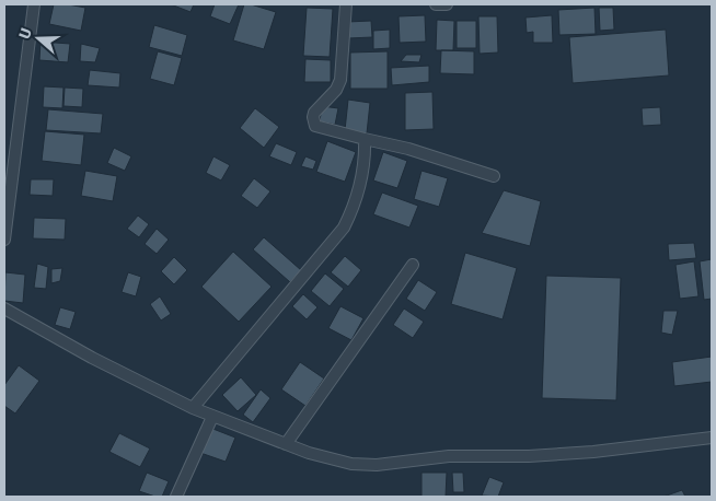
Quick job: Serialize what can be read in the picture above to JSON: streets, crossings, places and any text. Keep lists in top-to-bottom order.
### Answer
{
  "north": "left"
}
